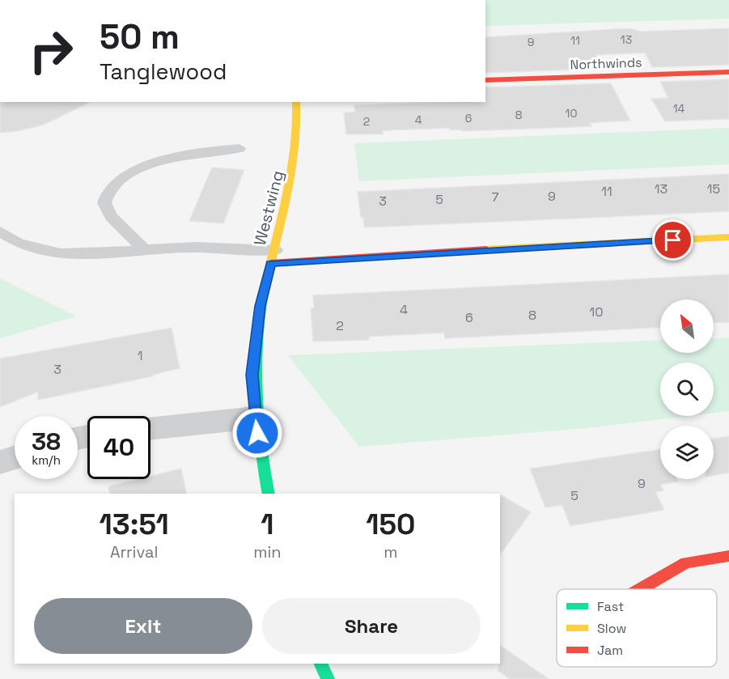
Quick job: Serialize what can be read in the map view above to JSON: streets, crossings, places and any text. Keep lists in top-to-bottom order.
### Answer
{
  "streets": {
    "street": ["Northwinds", "Westwing"]
  },
  "house_numbers": [
    "13",
    "11",
    "9",
    "14",
    "10",
    "8",
    "6",
    "4",
    "2",
    "13",
    "15",
    "11",
    "9",
    "7",
    "5",
    "3",
    "4",
    "10",
    "8",
    "6",
    "2",
    "1",
    "3",
    "9",
    "5"
  ],
  "legend": ["Fast", "Slow", "Jam"],
  "north": "top left",
  "page": {
    "turn": ["50 m", "Tanglewood"],
    "speed": "38 km/h",
    "limit": "40",
    "eta": [
      "13:51",
      "Arrival",
      "1",
      "min",
      "150",
      "m"
    ],
    "buttons": ["Exit", "Share"]
  }
}
